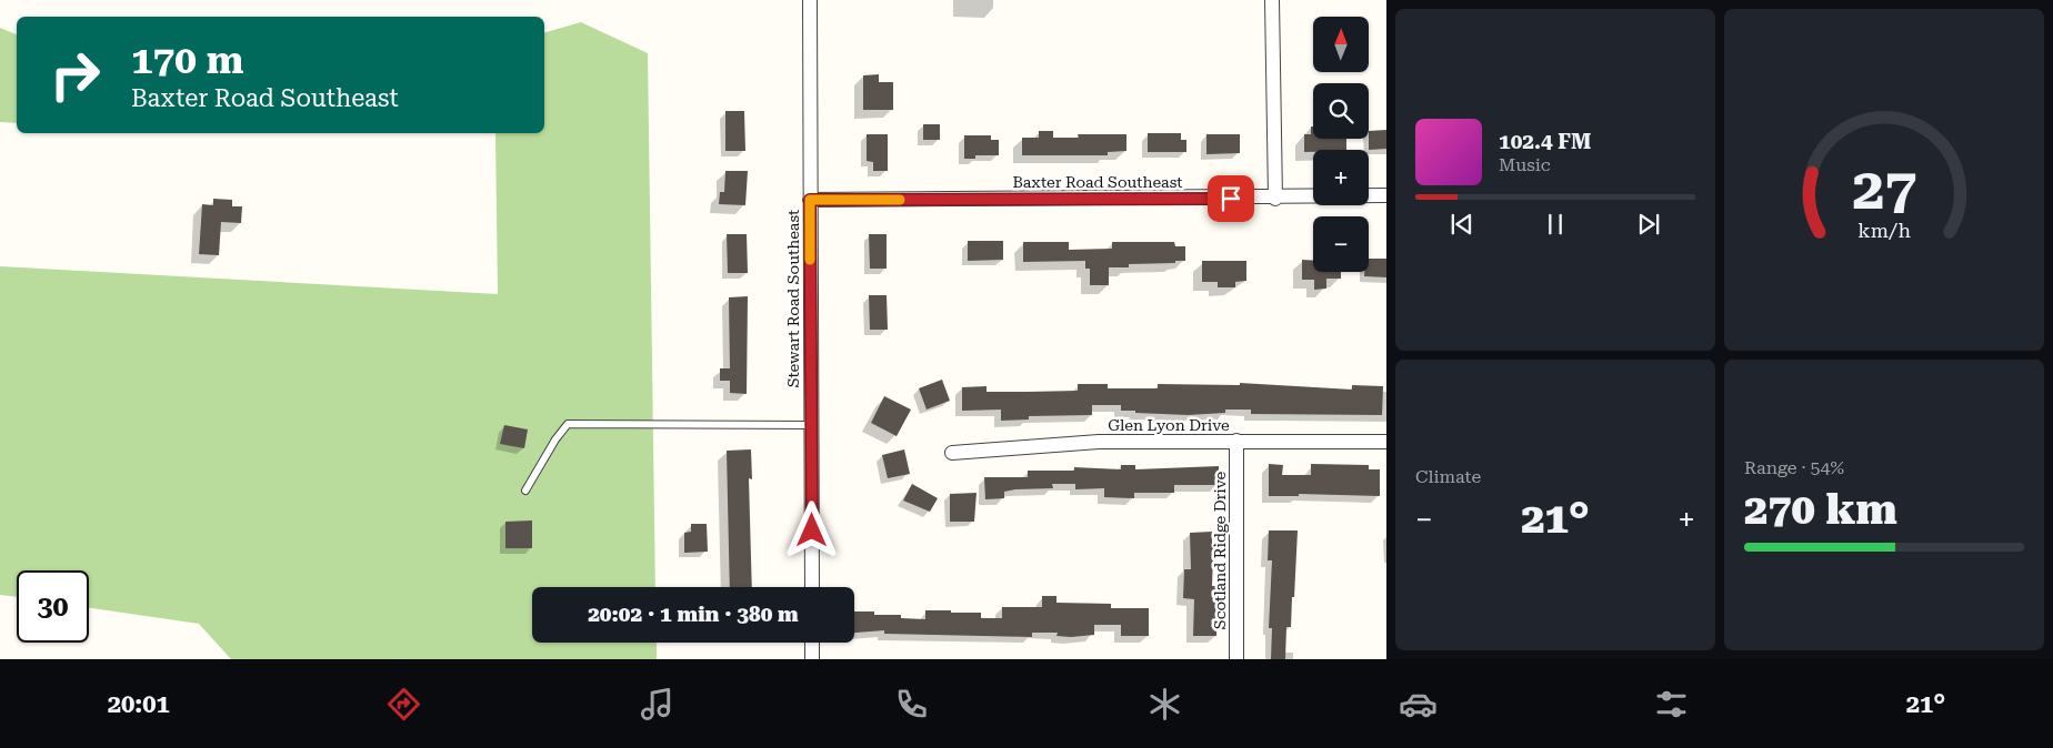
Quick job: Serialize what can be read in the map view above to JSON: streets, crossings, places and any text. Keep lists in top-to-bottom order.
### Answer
{
  "streets": {
    "street": [
      "Baxter Road Southeast",
      "Stewart Road Southeast",
      "Glen Lyon Drive",
      "Scotland Ridge Drive"
    ]
  },
  "crossings": [
    ["Baxter Road Southeast", "Stewart Road Southeast"],
    ["Glen Lyon Drive", "Scotland Ridge Drive"]
  ],
  "north": "top",
  "page": {
    "map_buttons": ["+", "−"],
    "turn": ["170 m", "Baxter Road Southeast"],
    "song": ["102.4 FM", "Music"],
    "tile": [
      "Climate",
      ["Range · 54%", "270 km"]
    ],
    "heat": ["−", "21°", "+"],
    "limit": "30",
    "trip": "20:02 · 1 min · 380 m",
    "tabs": ["20:01", "21°"],
    "gauge": ["27", "km/h"]
  }
}
